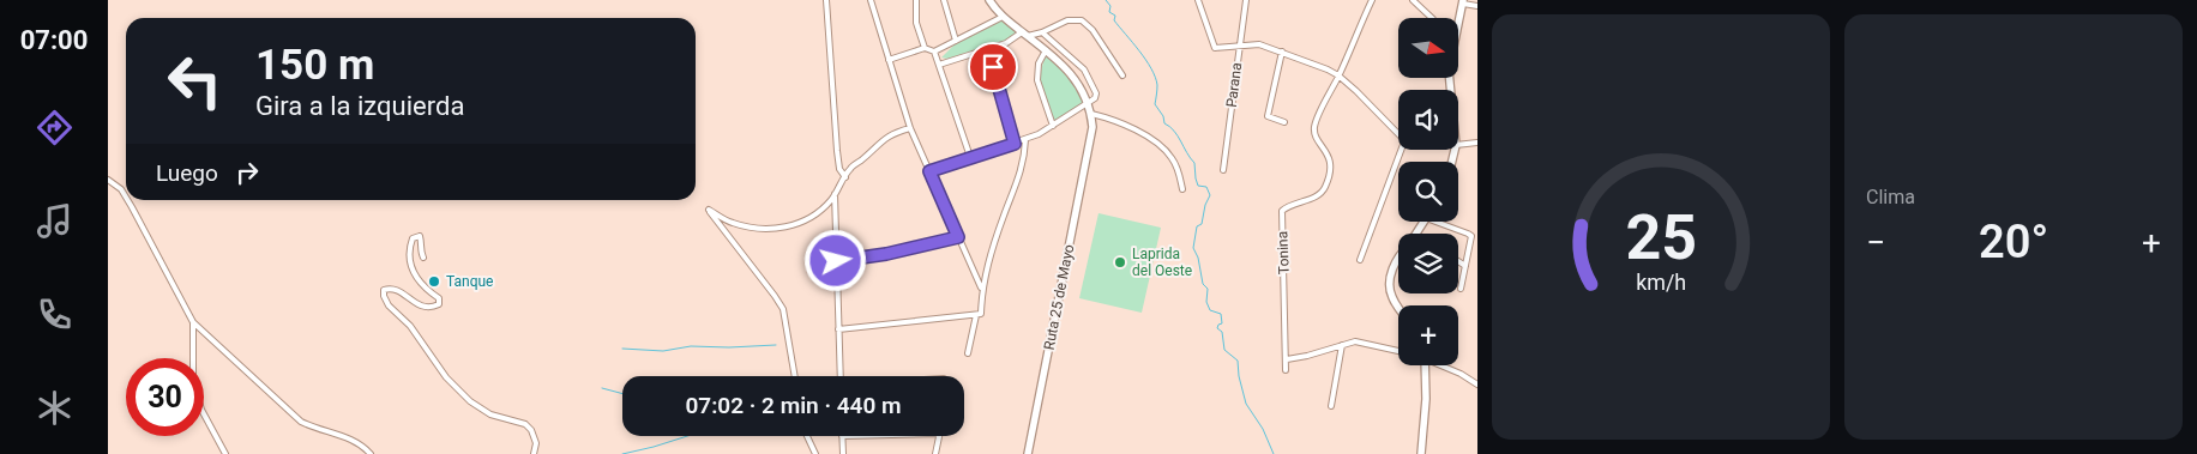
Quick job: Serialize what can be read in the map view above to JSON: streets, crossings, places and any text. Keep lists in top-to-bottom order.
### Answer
{
  "streets": {
    "main road": ["Ruta 25 de Mayo"],
    "street": ["Parana", "Tonina"]
  },
  "places": ["Laprida del Oeste", "Tanque"],
  "north": "right",
  "page": {
    "tabs": "07:00",
    "tile": "Clima",
    "map_buttons": "+",
    "turn": ["150 m", "Gira a la izquierda"],
    "then": "Luego",
    "heat": ["−", "20°", "+"],
    "limit": "30",
    "trip": "07:02 · 2 min · 440 m",
    "gauge": ["25", "km/h"]
  }
}
